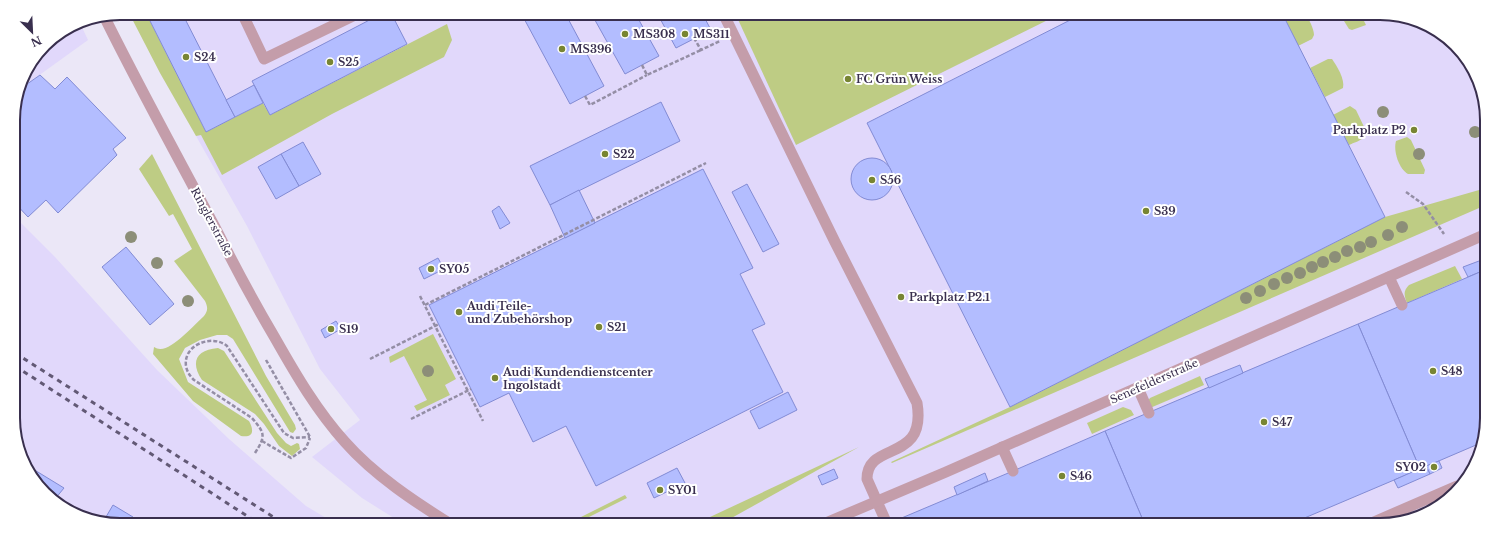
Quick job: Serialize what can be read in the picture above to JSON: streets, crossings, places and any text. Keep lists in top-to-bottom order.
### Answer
{
  "streets": {
    "street": ["Ringlerstraße", "Senefelderstraße"]
  },
  "places": [
    "MS308",
    "MS311",
    "MS396",
    "S24",
    "S25",
    "FC Grün Weiss",
    "Parkplatz P2",
    "S22",
    "S56",
    "S39",
    "SY05",
    "Parkplatz P2.1",
    "Audi Teile- und Zubehörshop",
    "S21",
    "S19",
    "S48",
    "Audi Kundendienstcenter Ingolstadt",
    "S47",
    "SY02",
    "S46",
    "SY01"
  ],
  "north": "bottom right"
}
